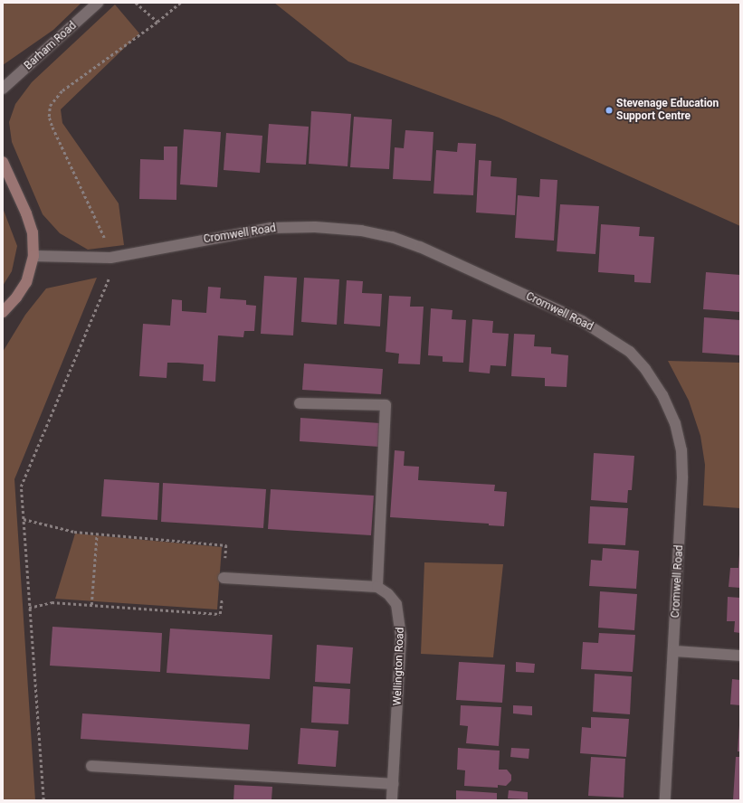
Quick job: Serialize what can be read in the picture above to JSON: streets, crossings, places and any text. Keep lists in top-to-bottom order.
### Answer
{
  "streets": {
    "street": ["Barham Road", "Cromwell Road", "Wellington Road"]
  },
  "places": ["Stevenage Education Support Centre"]
}
